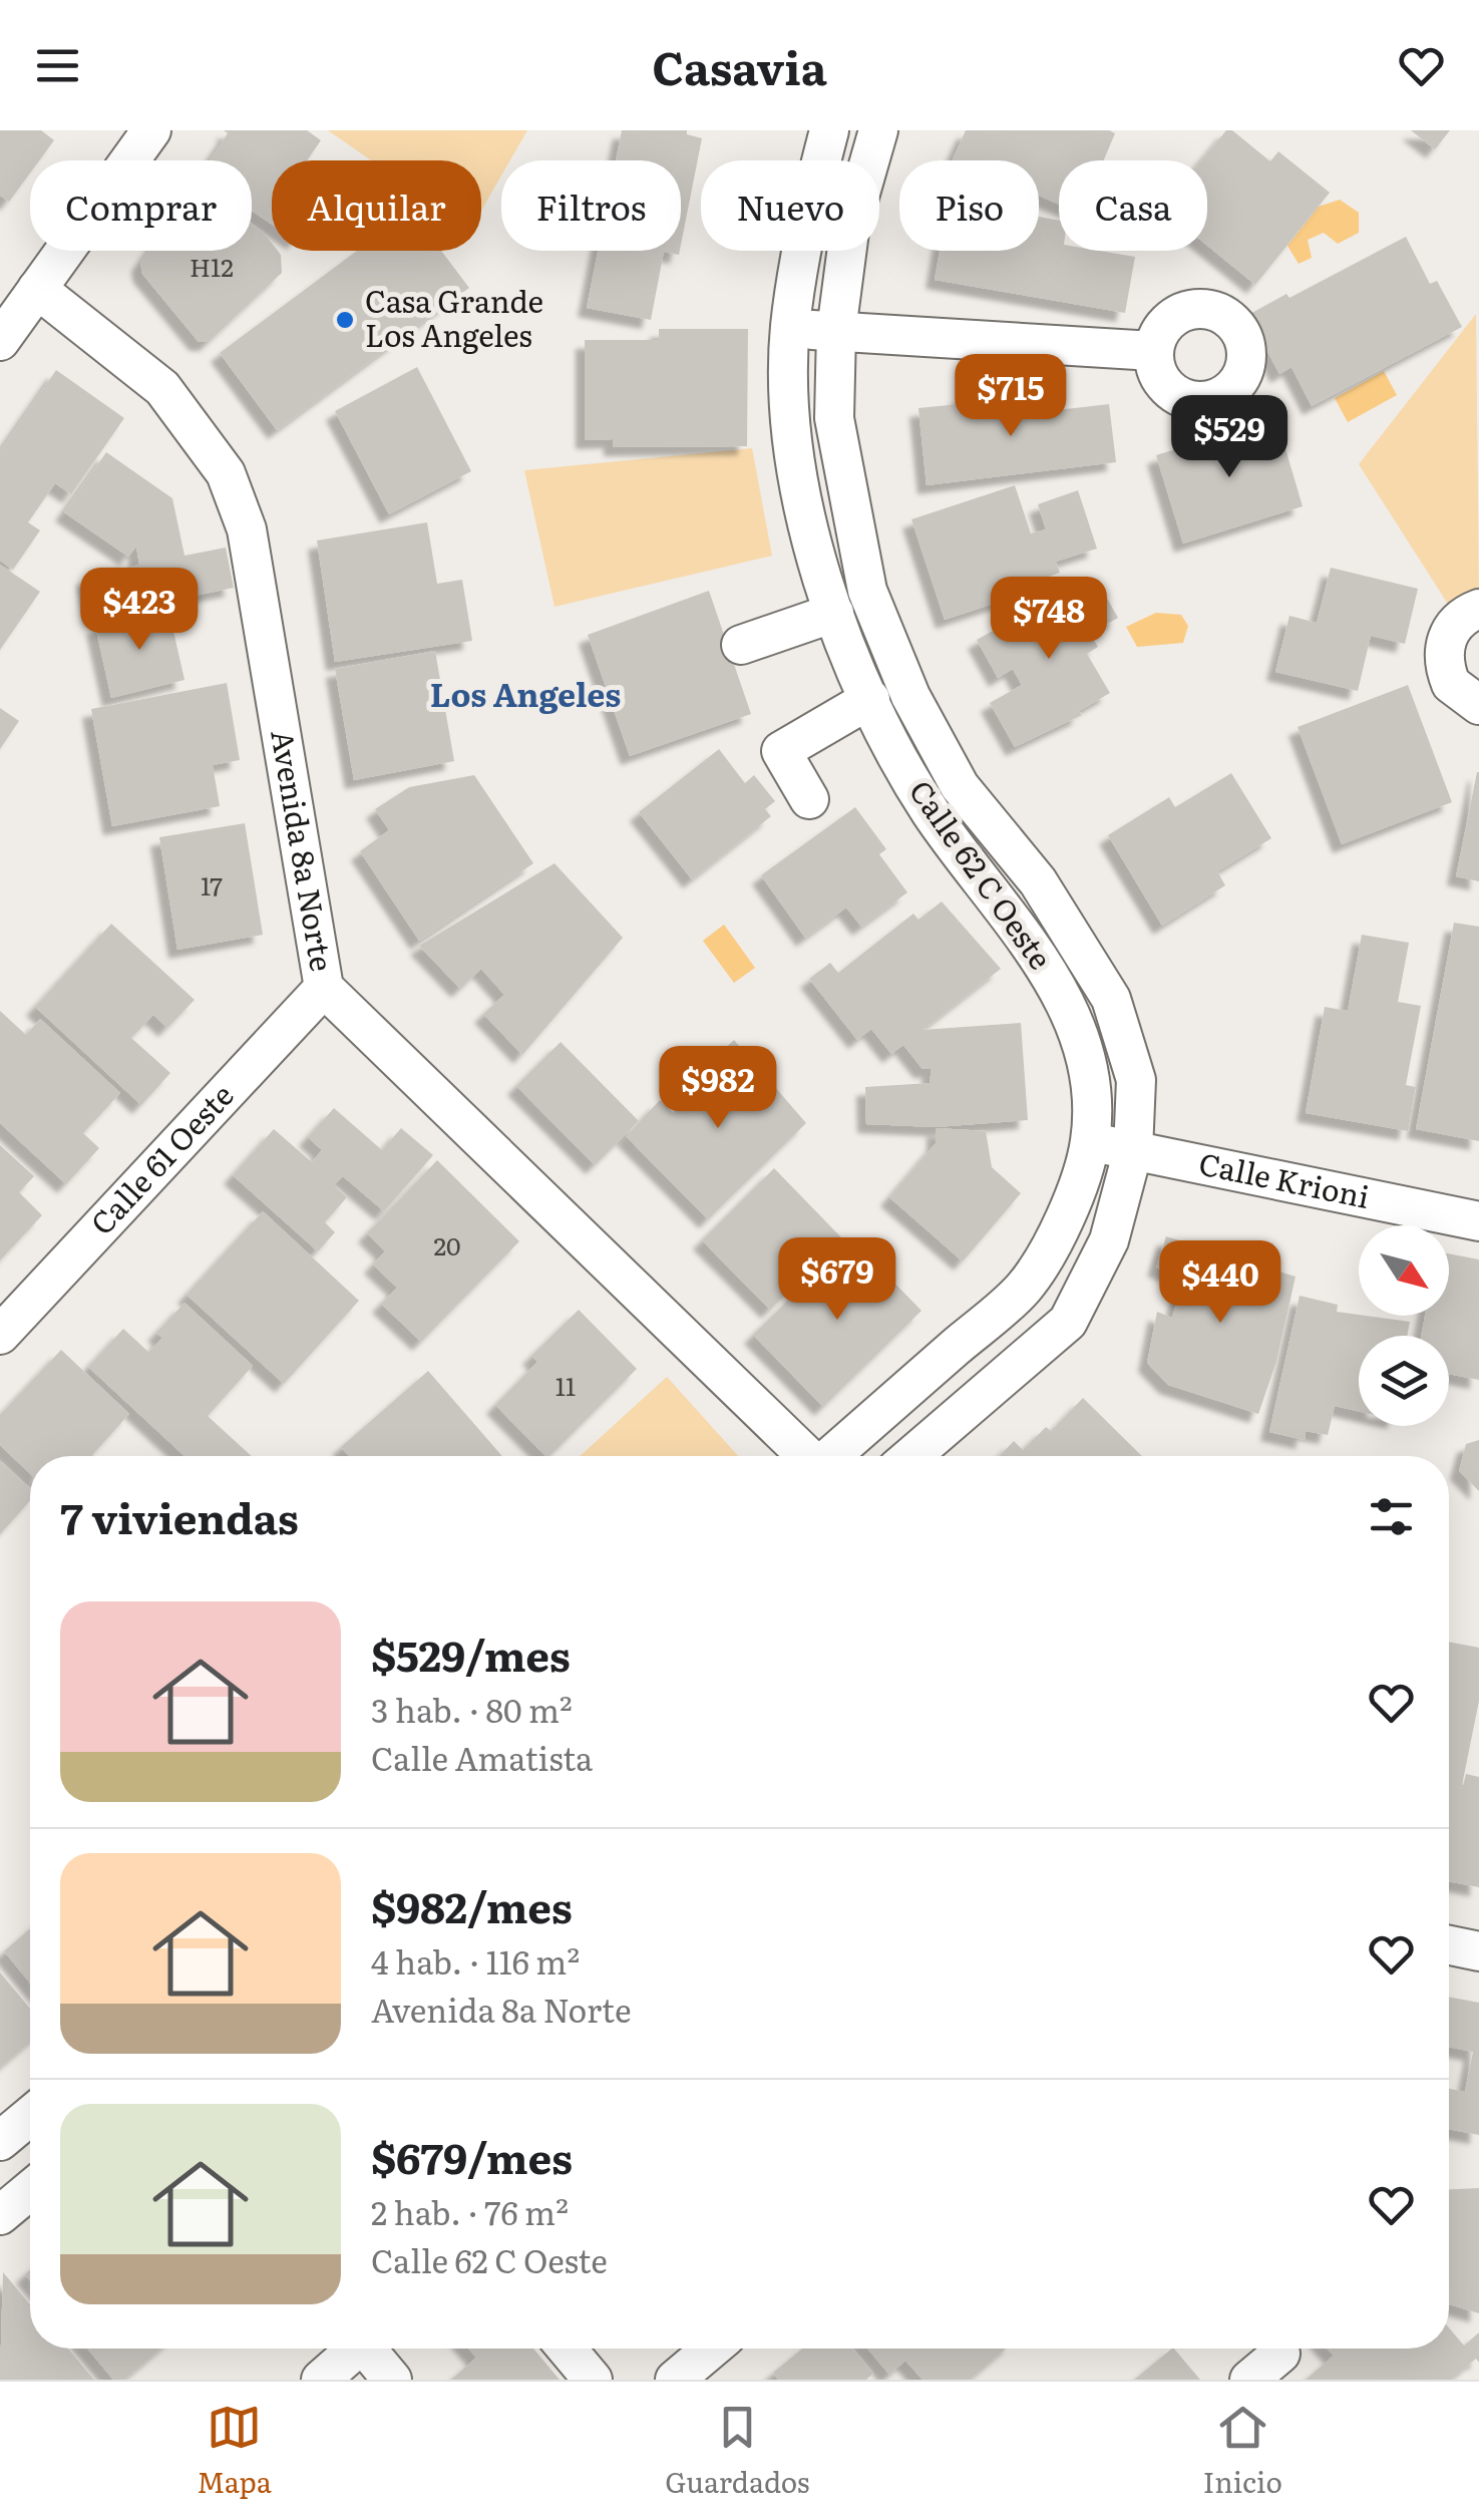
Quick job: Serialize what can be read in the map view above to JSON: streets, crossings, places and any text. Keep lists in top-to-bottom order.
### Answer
{
  "streets": {
    "street": [
      "Avenida 8a Norte",
      "Calle 62 C Oeste",
      "Calle 61 Oeste",
      "Calle Krioni"
    ]
  },
  "crossings": [
    ["Avenida 8a Norte", "Calle 61 Oeste"],
    ["Calle 62 C Oeste", "Calle Krioni"]
  ],
  "districts": ["Los Angeles"],
  "places": ["Casa Grande Los Angeles"],
  "house_numbers": [
    "H12",
    "17",
    "20",
    "11"
  ],
  "north": "bottom right",
  "page": {
    "header": "Casavia",
    "chip": [
      "Comprar",
      "Alquilar",
      "Filtros",
      "Nuevo",
      "Piso",
      "Casa"
    ],
    "price": [
      "$715",
      "$529",
      "$423",
      "$748",
      "$982",
      "$679",
      "$440"
    ],
    "heading": "7 viviendas",
    "list": [
      {
        "name": "$529/mes",
        "note": "3 hab. · 80 m² · Calle Amatista"
      },
      {
        "name": "$982/mes",
        "note": "4 hab. · 116 m² · Avenida 8a Norte"
      },
      {
        "name": "$679/mes",
        "note": "2 hab. · 76 m² · Calle 62 C Oeste"
      }
    ],
    "tabs": ["Mapa", "Guardados", "Inicio"]
  }
}
